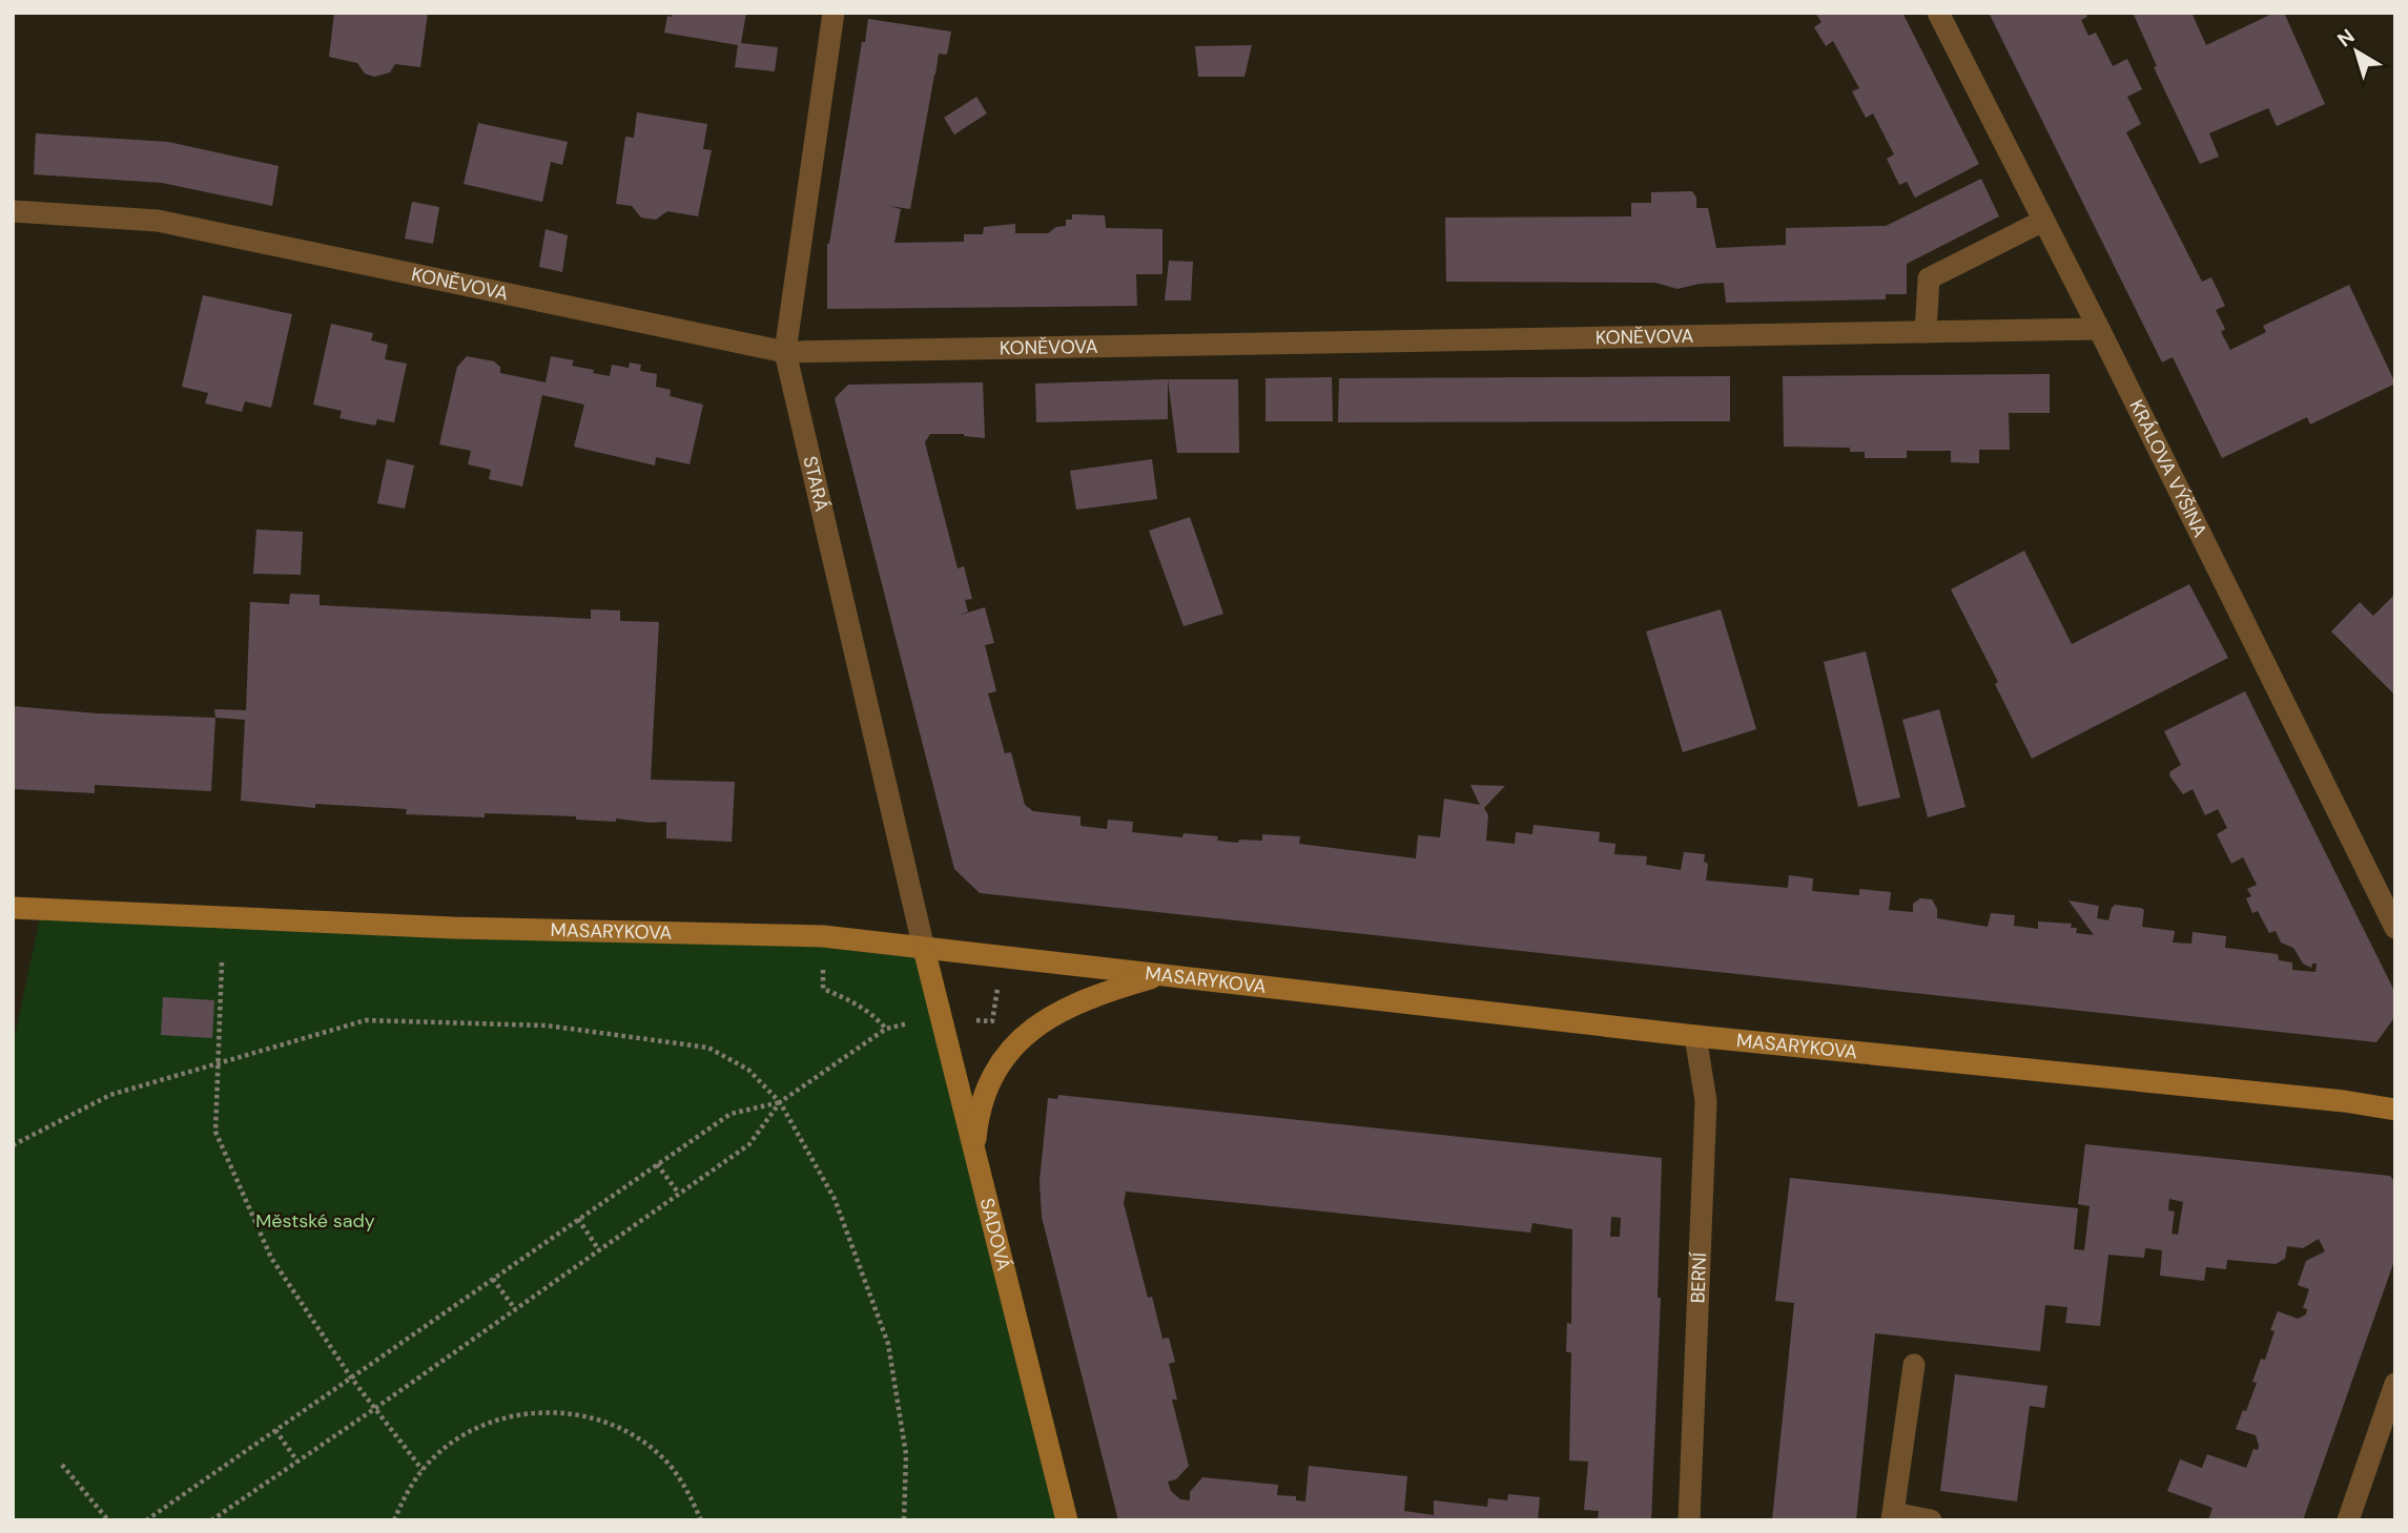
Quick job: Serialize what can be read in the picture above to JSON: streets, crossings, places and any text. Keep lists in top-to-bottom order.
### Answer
{
  "streets": {
    "street": [
      "KONĚVOVA",
      "KRÁLOVA VÝŠINA",
      "STARÁ",
      "MASARYKOVA",
      "SADOVÁ",
      "BERNÍ"
    ]
  },
  "crossings": [
    ["KONĚVOVA", "KRÁLOVA VÝŠINA"],
    ["KONĚVOVA", "STARÁ"],
    ["STARÁ", "MASARYKOVA"],
    ["STARÁ", "SADOVÁ"],
    ["MASARYKOVA", "SADOVÁ"],
    ["MASARYKOVA", "BERNÍ"]
  ],
  "parks": ["Městské sady"],
  "north": "top left"
}
